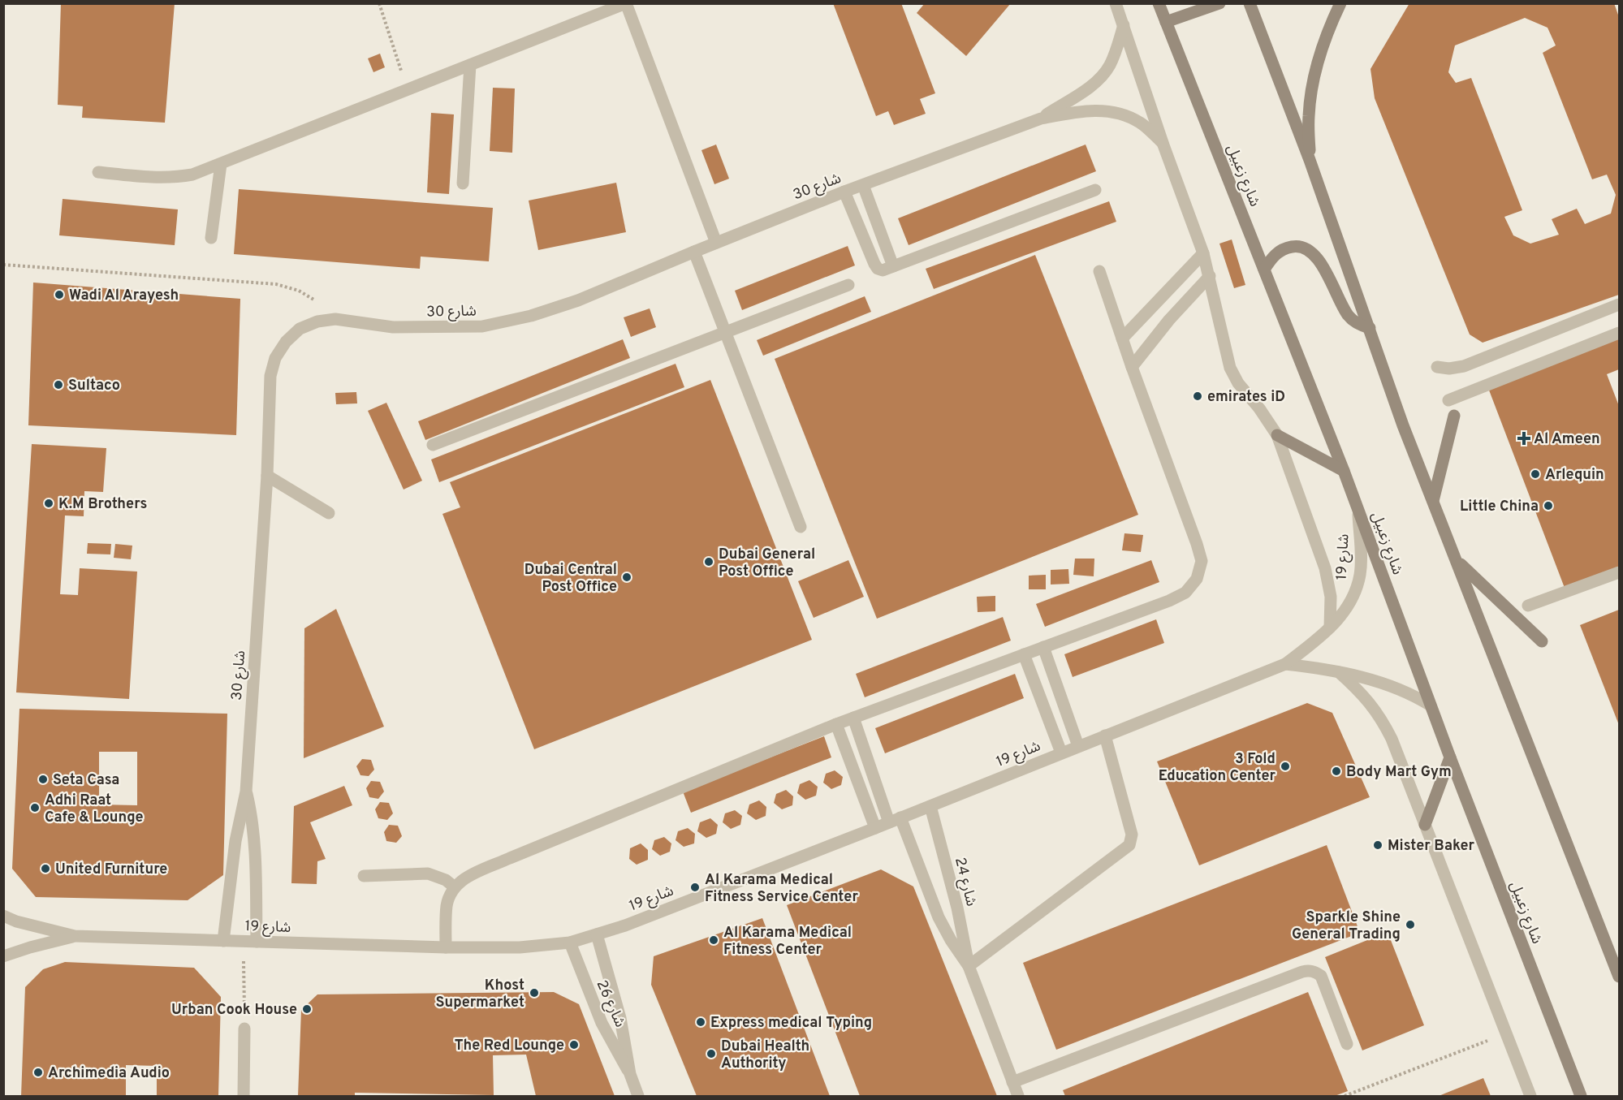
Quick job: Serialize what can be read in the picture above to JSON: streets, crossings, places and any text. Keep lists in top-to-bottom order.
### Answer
{
  "streets": {
    "main road": ["شارع زعبيل"],
    "street": [
      "شارع 30",
      "شارع 19",
      "شارع 24",
      "شارع 26"
    ]
  },
  "crossings": [
    ["شارع زعبيل", "شارع 19"],
    ["شارع 30", "شارع 19"],
    ["شارع 19", "شارع 24"],
    ["شارع 19", "شارع 26"]
  ],
  "places": {
    "other": [
      "Wadi Al Arayesh",
      "Sultaco",
      "emirates iD",
      "Arlequin",
      "K.M Brothers",
      "Little China",
      "Dubai General Post Office",
      "Dubai Central Post Office",
      "3 Fold Education Center",
      "Body Mart Gym",
      "Seta Casa",
      "Adhi Raat Cafe & Lounge",
      "Mister Baker",
      "United Furniture",
      "Al Karama Medical Fitness Service Center",
      "Sparkle Shine General Trading",
      "Al Karama Medical Fitness Center",
      "Khost Supermarket",
      "Urban Cook House",
      "Express medical Typing",
      "The Red Lounge",
      "Dubai Health Authority",
      "Archimedia Audio"
    ],
    "health": ["Al Ameen"]
  }
}
